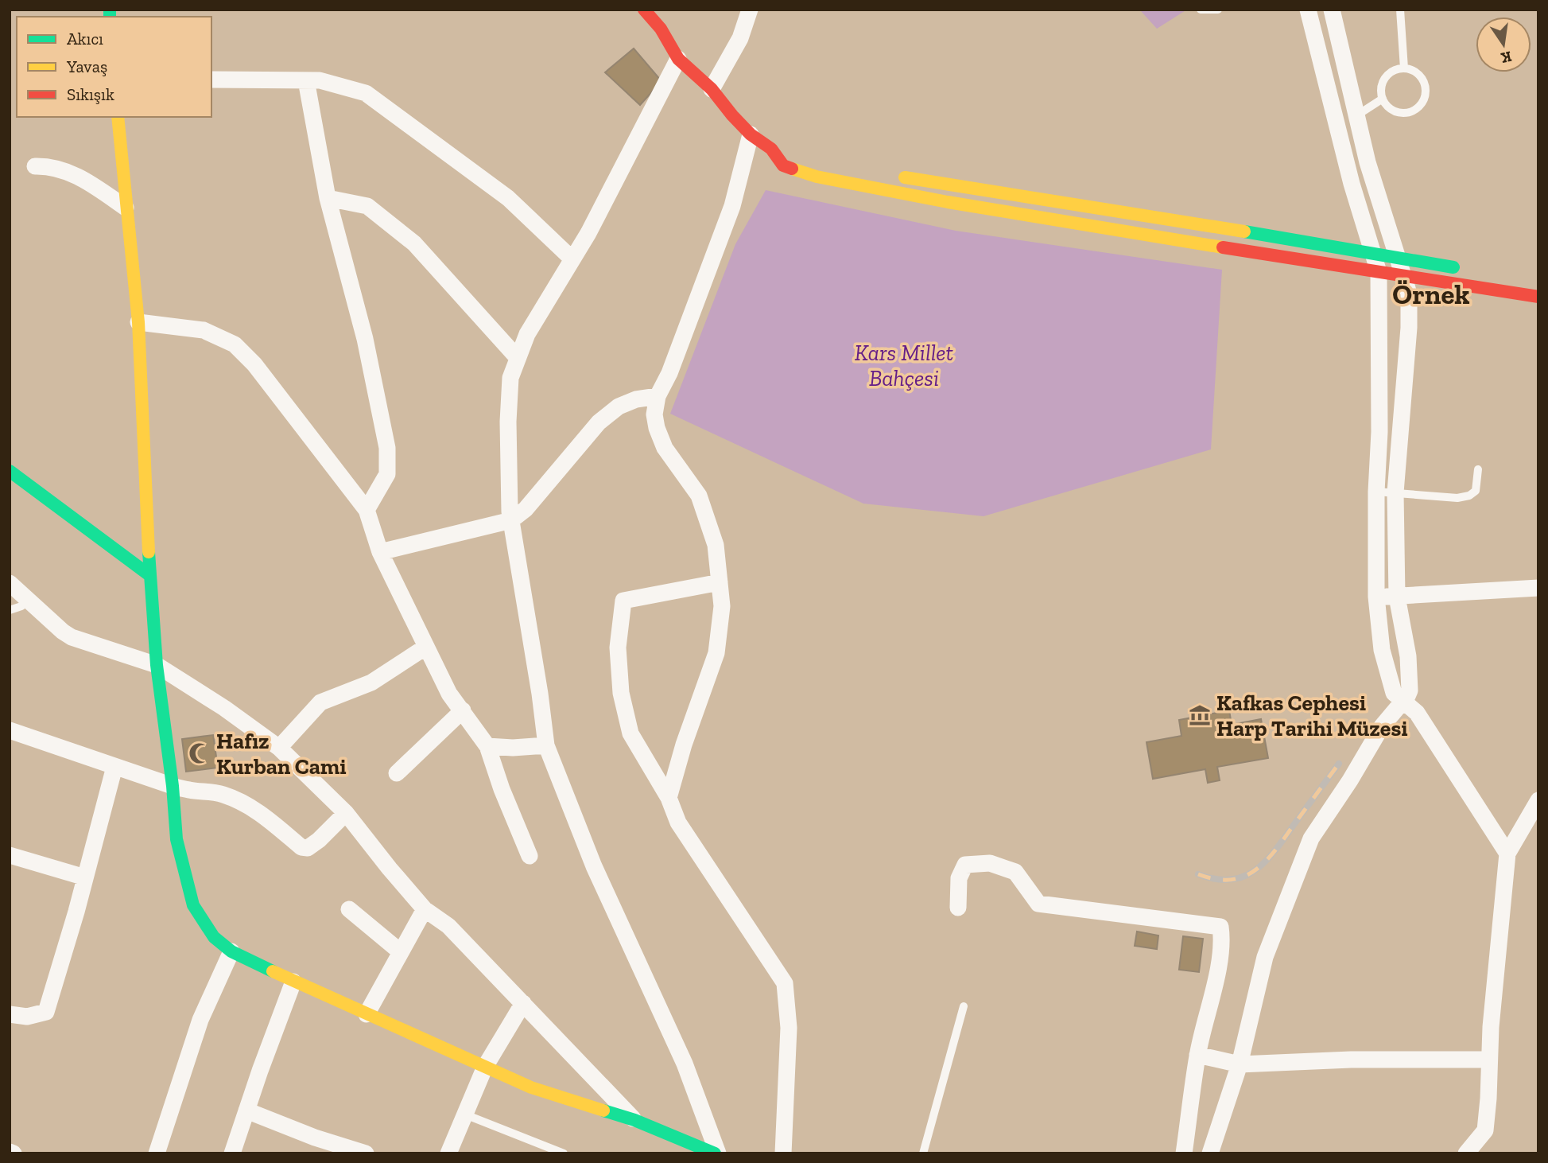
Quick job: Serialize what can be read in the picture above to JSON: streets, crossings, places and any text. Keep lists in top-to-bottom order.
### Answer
{
  "districts": ["Örnek"],
  "parks": ["Kars Millet Bahçesi"],
  "places": {
    "museum": ["Kafkas Cephesi Harp Tarihi Müzesi"],
    "mosque": ["Hafız Kurban Cami"]
  },
  "legend": ["Akıcı", "Yavaş", "Sıkışık"],
  "north": "bottom"
}
